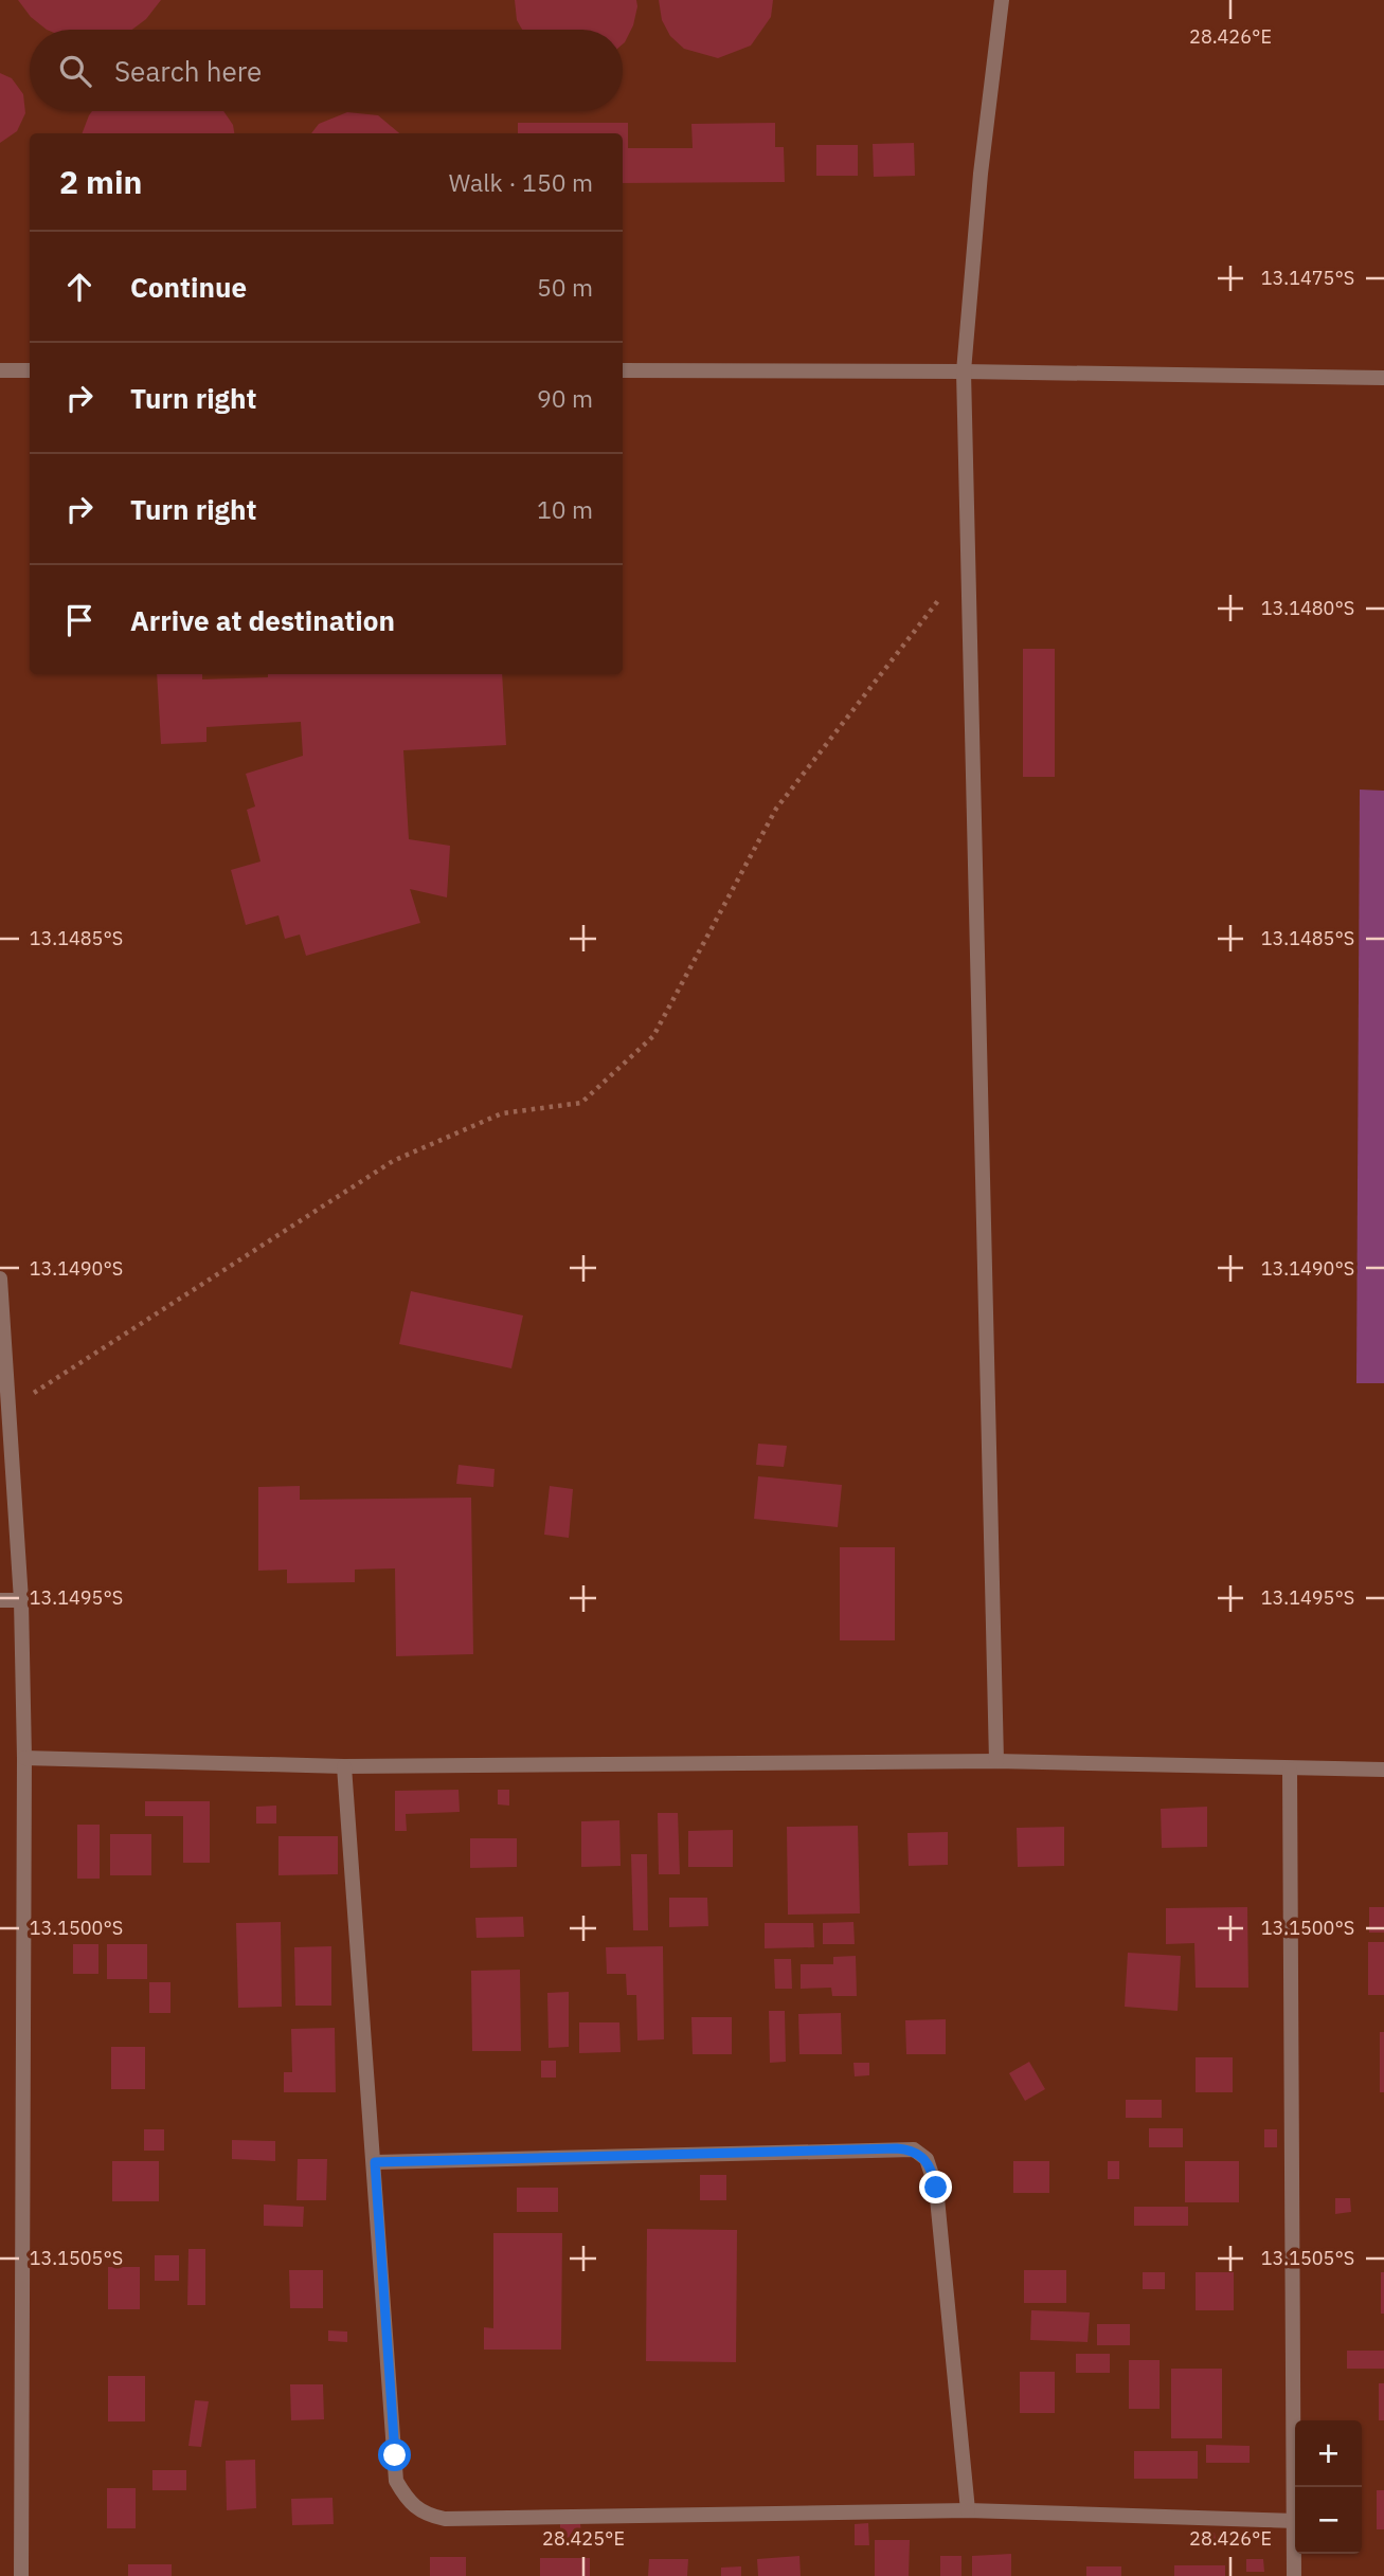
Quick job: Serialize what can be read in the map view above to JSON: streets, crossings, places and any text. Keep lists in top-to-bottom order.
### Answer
{
  "page": {
    "search": "Search here",
    "heading": ["2 min", "Walk · 150 m"],
    "list": [
      ["Continue", "50 m"],
      ["Turn right", "90 m"],
      ["Turn right", "10 m"],
      "Arrive at destination"
    ],
    "map_buttons": ["+", "−"]
  },
  "coordinates": [
    "28.426°E",
    "13.1475°S",
    "13.1480°S",
    "13.1485°S",
    "13.1490°S",
    "13.1495°S",
    "13.1500°S",
    "13.1505°S",
    "28.425°E"
  ]
}
